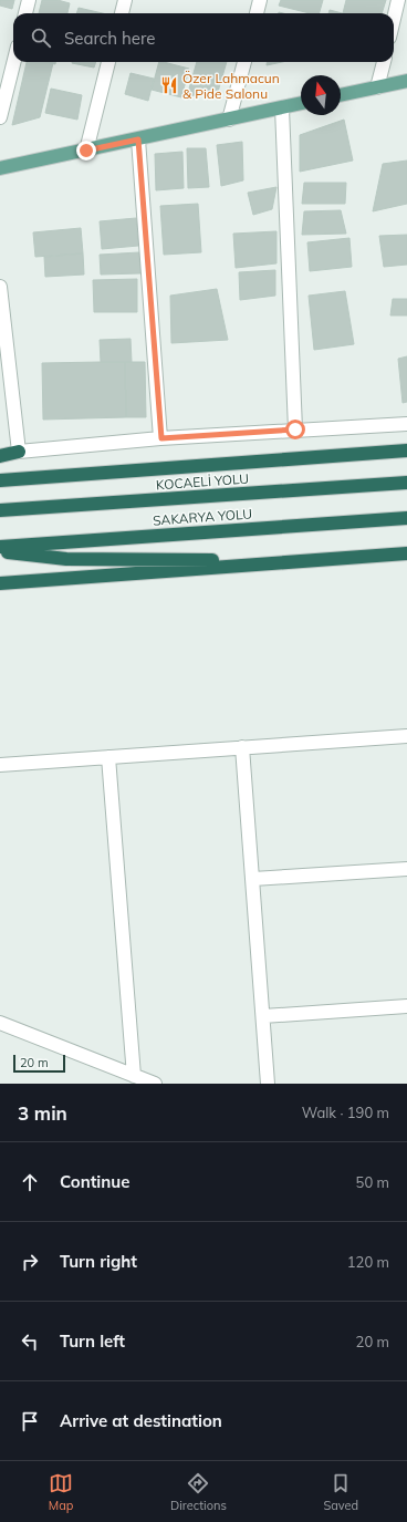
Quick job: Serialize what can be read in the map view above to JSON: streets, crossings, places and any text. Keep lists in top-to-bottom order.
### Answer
{
  "streets": {
    "highway": ["KOCAELİ YOLU", "SAKARYA YOLU"]
  },
  "places": {
    "restaurant": ["Özer Lahmacun & Pide Salonu"]
  },
  "scale_bar": "20 m",
  "north": "top",
  "page": {
    "search": "Search here",
    "scale": "20 m",
    "heading": ["3 min", "Walk · 190 m"],
    "list": [
      ["Continue", "50 m"],
      ["Turn right", "120 m"],
      ["Turn left", "20 m"],
      "Arrive at destination"
    ],
    "nav": ["Map", "Directions", "Saved"]
  }
}
